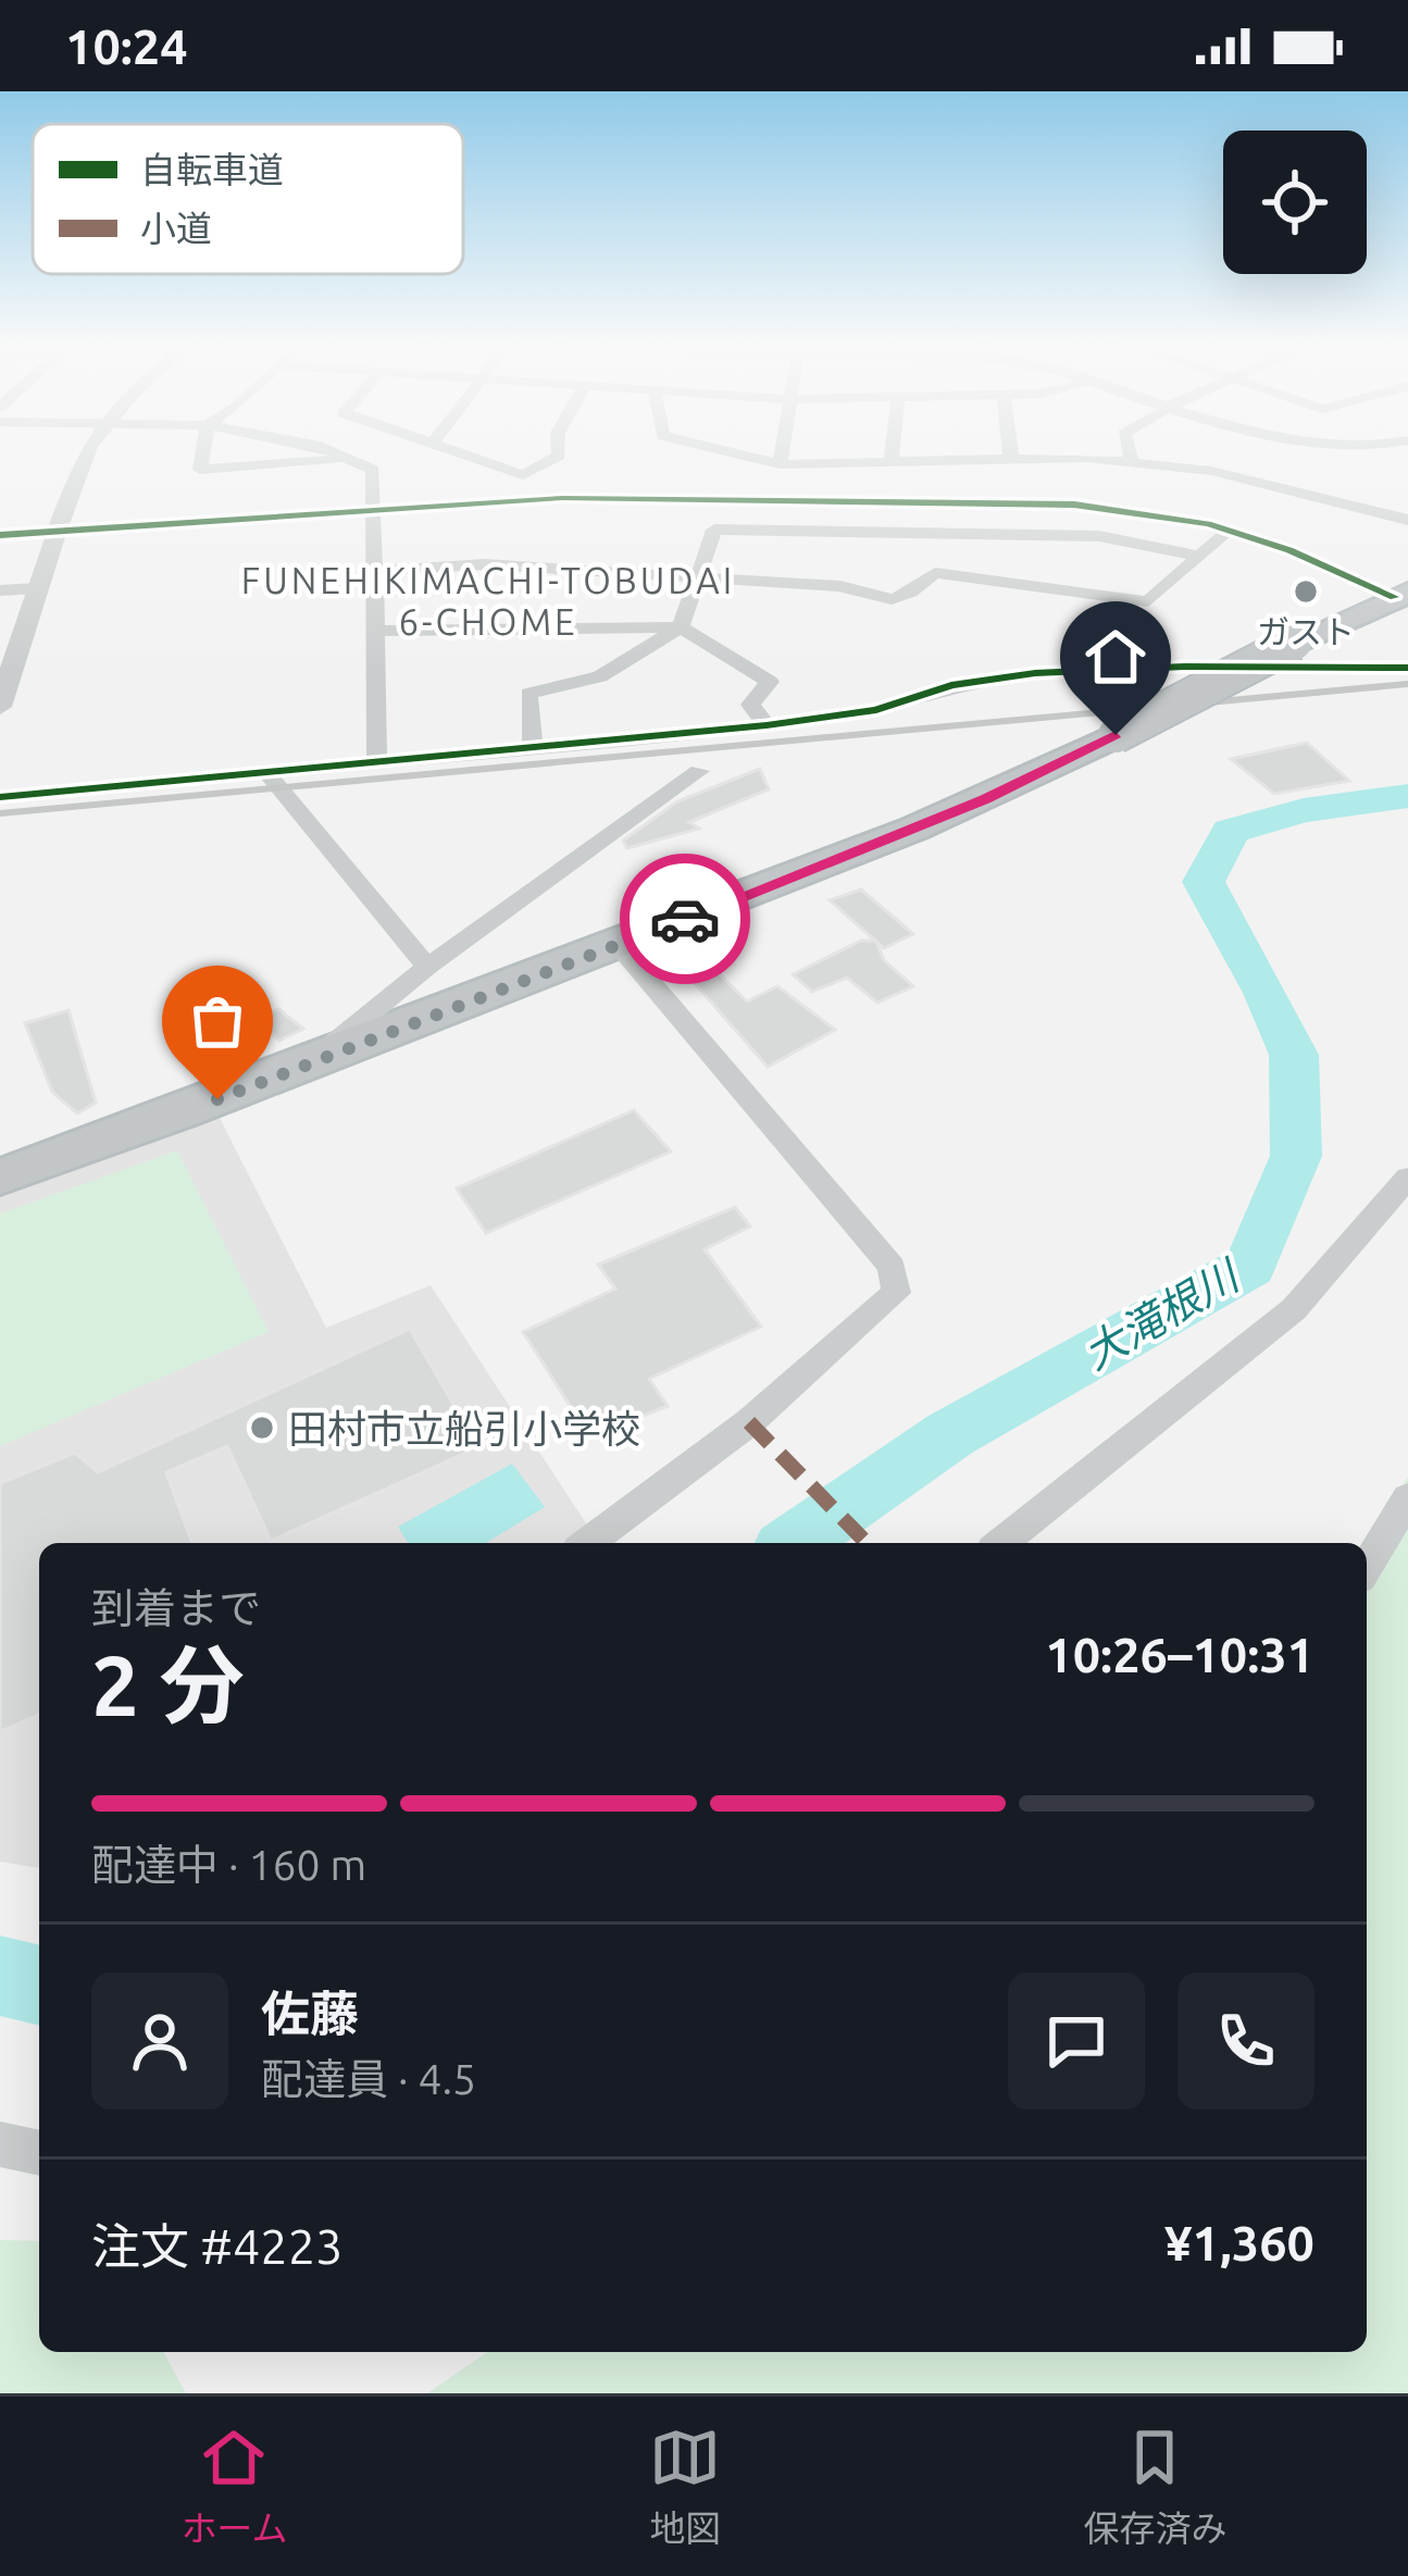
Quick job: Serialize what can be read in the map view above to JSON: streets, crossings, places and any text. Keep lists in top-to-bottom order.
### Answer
{
  "districts": ["FUNEHIKIMACHI-TOBUDAI 6-CHOME"],
  "water": ["大滝根川"],
  "places": ["ガスト", "田村市立船引小学校"],
  "legend": ["自転車道", "小道"],
  "page": {
    "status": "10:24",
    "heading": ["2 分", "到着まで", "10:26–10:31"],
    "panel": [
      "佐藤",
      "配達員 · 4.5",
      "注文 #4223",
      "¥1,360"
    ],
    "bar": "配達中 · 160 m",
    "tabs": ["ホーム", "地図", "保存済み"]
  }
}
